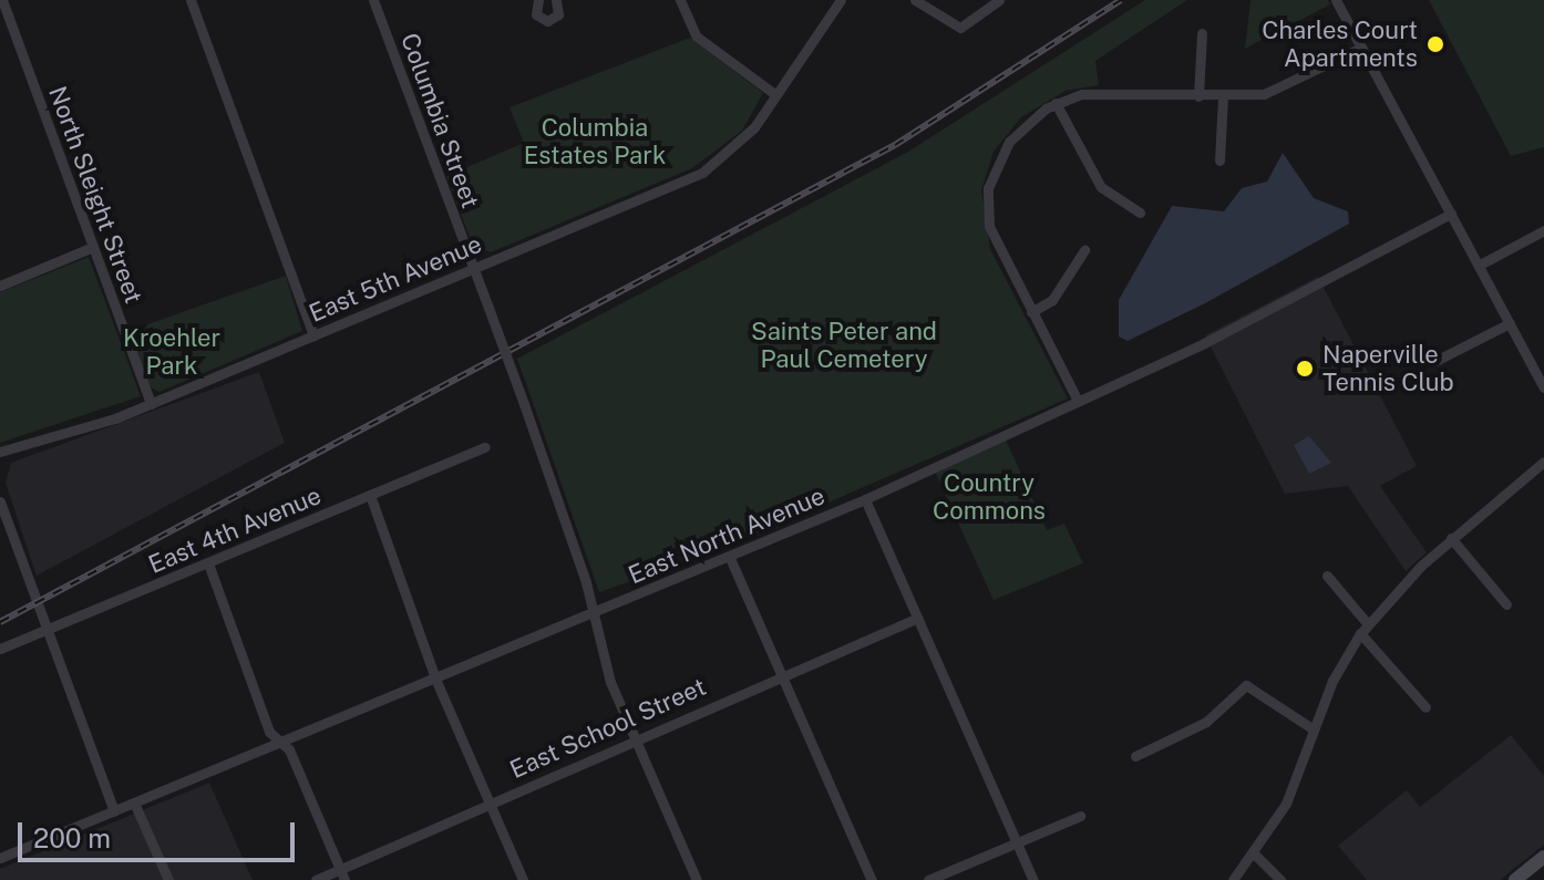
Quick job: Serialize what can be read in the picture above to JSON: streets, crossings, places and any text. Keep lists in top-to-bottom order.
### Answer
{
  "streets": {
    "street": [
      "Columbia Street",
      "North Sleight Street",
      "East 5th Avenue",
      "East 4th Avenue",
      "East North Avenue",
      "East School Street"
    ]
  },
  "crossings": [
    ["Columbia Street", "East 5th Avenue"],
    ["Columbia Street", "East North Avenue"],
    ["Columbia Street", "East School Street"],
    ["North Sleight Street", "East 5th Avenue"]
  ],
  "parks": [
    "Columbia Estates Park",
    "Saints Peter and Paul Cemetery",
    "Kroehler Park",
    "Country Commons"
  ],
  "places": ["Charles Court Apartments", "Naperville Tennis Club"],
  "scale_bar": "200 m"
}
